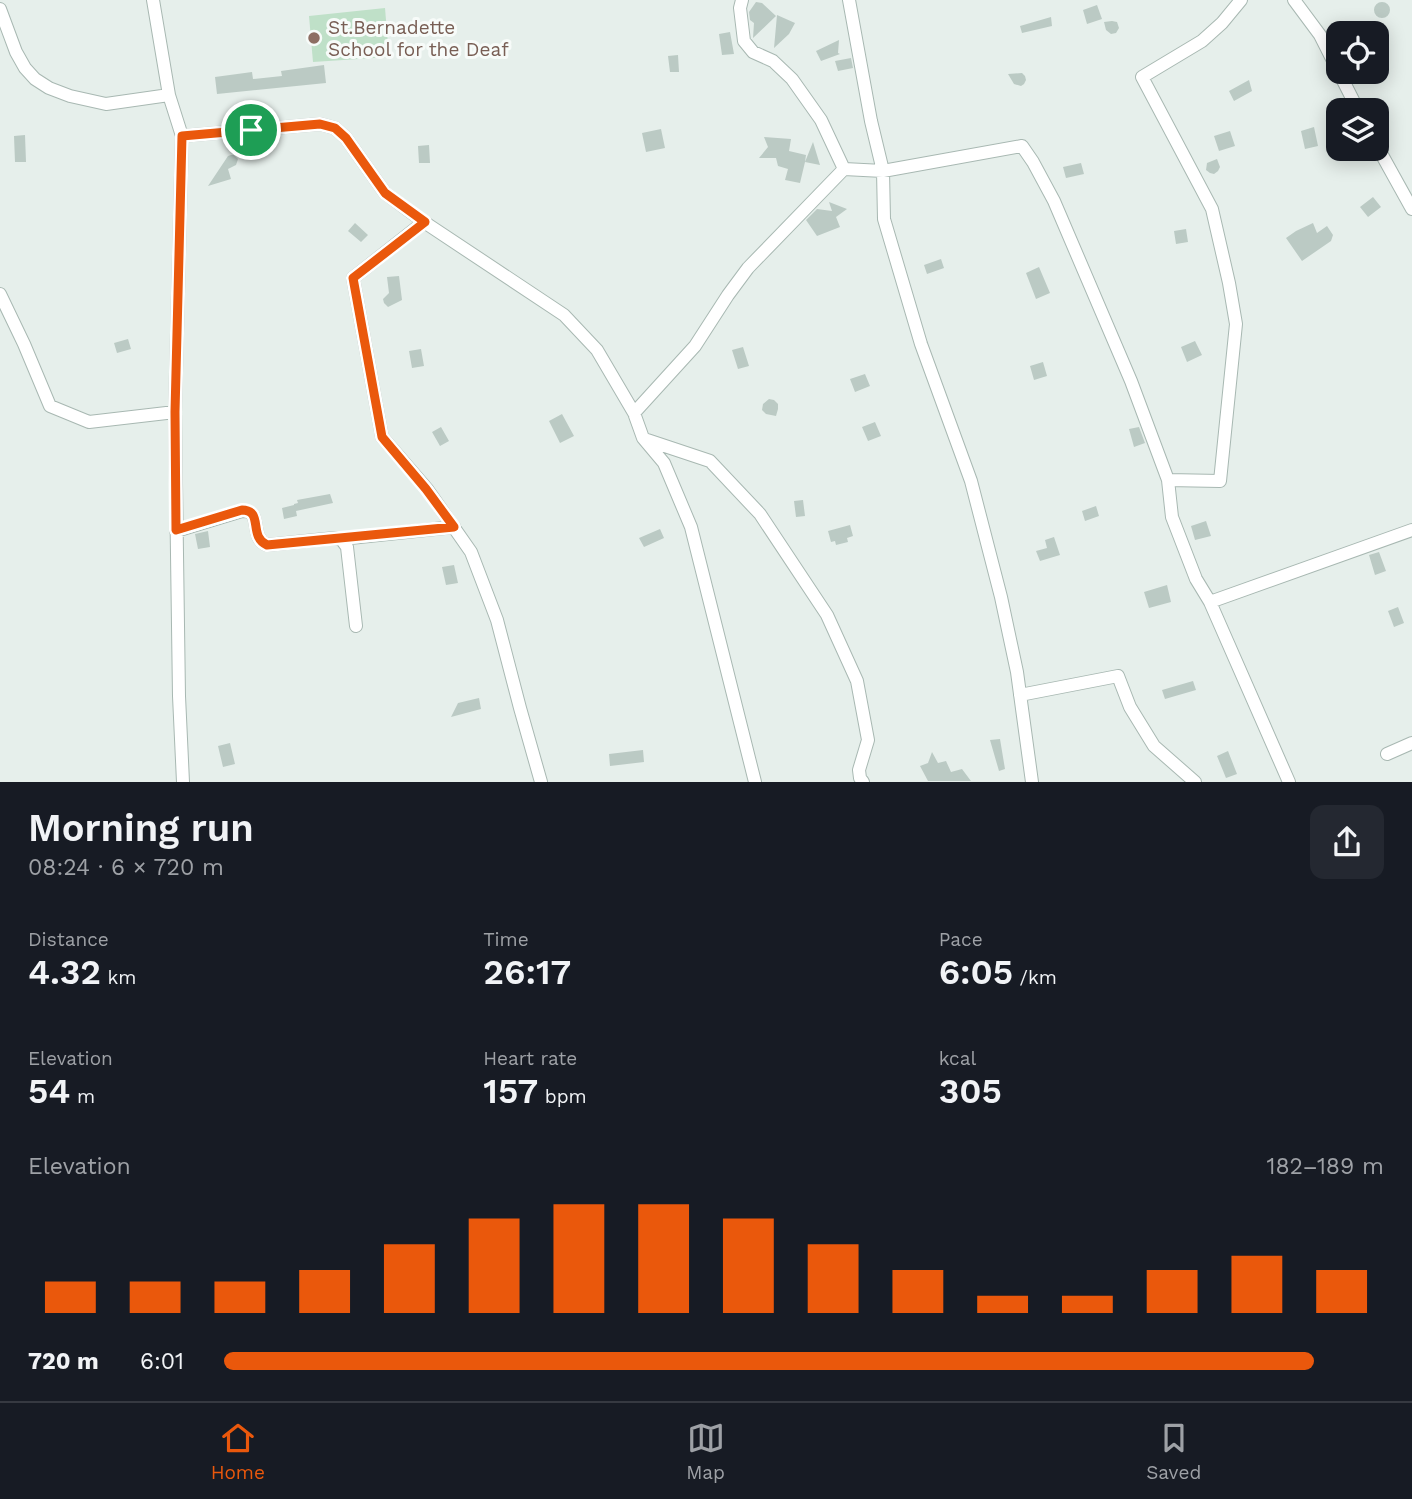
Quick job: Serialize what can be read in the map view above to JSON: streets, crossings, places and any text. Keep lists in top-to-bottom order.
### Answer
{
  "places": ["St.Bernadette School for the Deaf"],
  "page": {
    "heading": ["Morning run", "08:24 · 6 × 720 m"],
    "stats": [
      ["Distance", "4.32 km"],
      ["Time", "26:17"],
      ["Pace", "6:05 /km"],
      ["Elevation", "54 m"],
      ["Heart rate", "157 bpm"],
      ["kcal", "305"]
    ],
    "chart": ["Elevation", "182–189 m"],
    "list": [
      {
        "name": "720 m",
        "note": "6:01"
      }
    ],
    "tabs": ["Home", "Map", "Saved"]
  }
}
